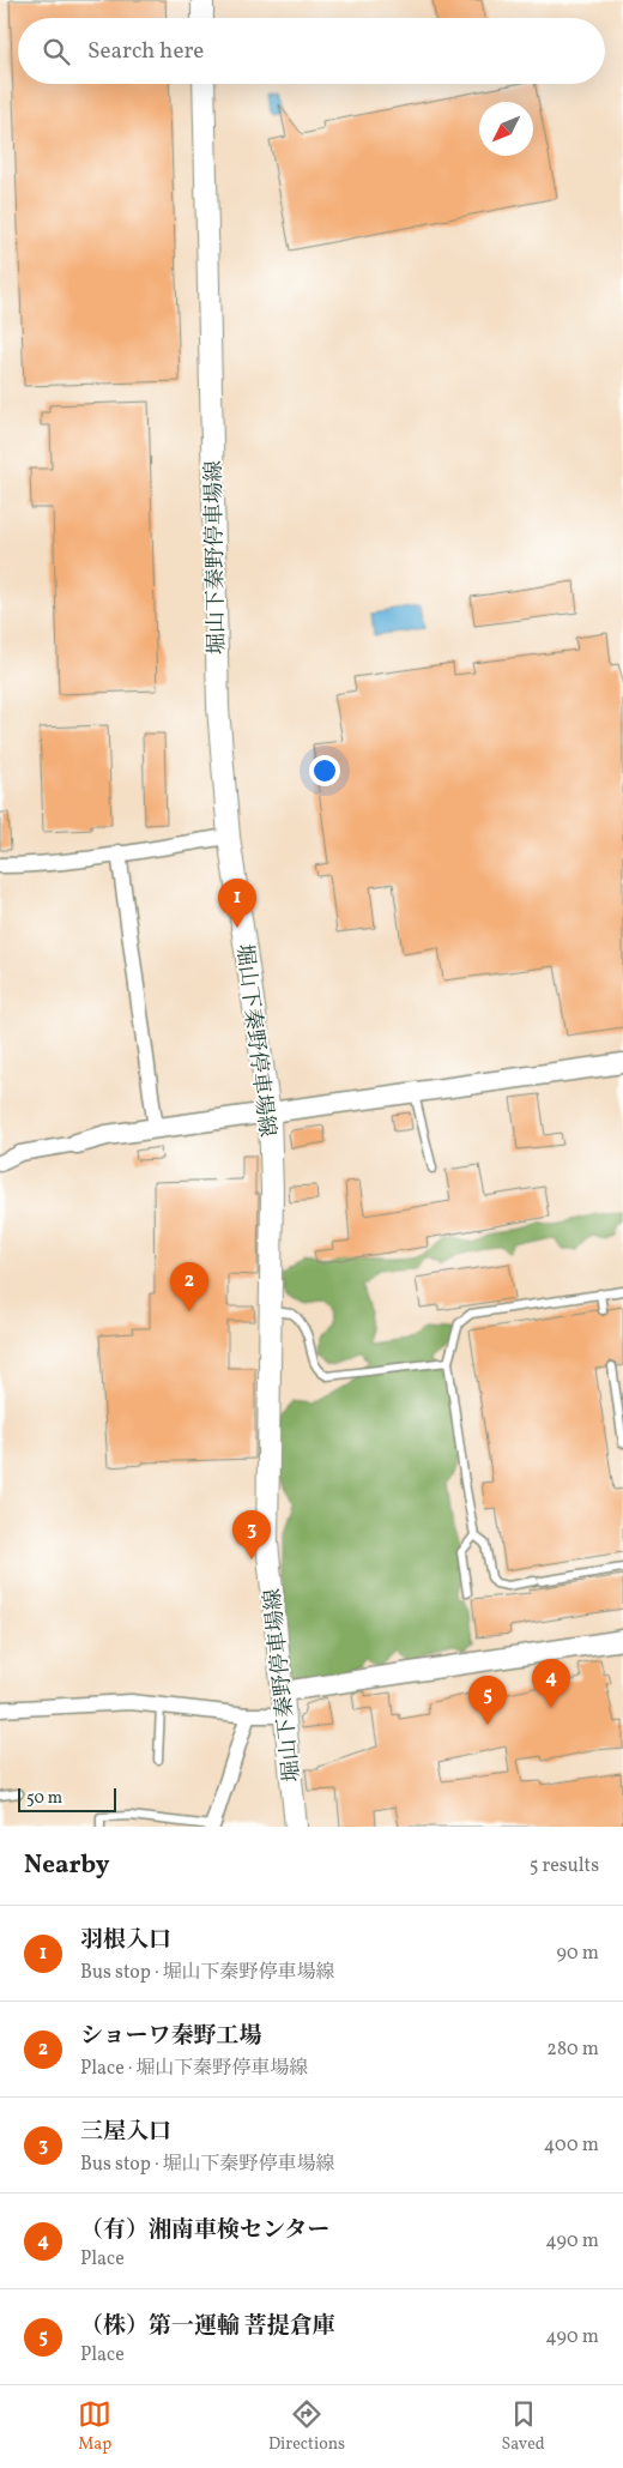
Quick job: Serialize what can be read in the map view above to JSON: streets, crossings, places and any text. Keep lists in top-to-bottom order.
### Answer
{
  "streets": {
    "main road": ["堀山下秦野停車場線"]
  },
  "scale_bar": "50 m",
  "north": "bottom left",
  "page": {
    "search": "Search here",
    "pins": [
      "1",
      "2",
      "3",
      "4",
      "5"
    ],
    "scale": "50 m",
    "heading": ["Nearby", "5 results"],
    "list": [
      {
        "mark": "1",
        "name": "羽根入口",
        "note": "Bus stop · 堀山下秦野停車場線",
        "value": "90 m"
      },
      {
        "mark": "2",
        "name": "ショーワ秦野工場",
        "note": "Place · 堀山下秦野停車場線",
        "value": "280 m"
      },
      {
        "mark": "3",
        "name": "三屋入口",
        "note": "Bus stop · 堀山下秦野停車場線",
        "value": "400 m"
      },
      {
        "mark": "4",
        "name": "（有）湘南車検センター",
        "note": "Place",
        "value": "490 m"
      },
      {
        "mark": "5",
        "name": "（株）第一運輸 菩提倉庫",
        "note": "Place",
        "value": "490 m"
      }
    ],
    "nav": ["Map", "Directions", "Saved"]
  }
}
